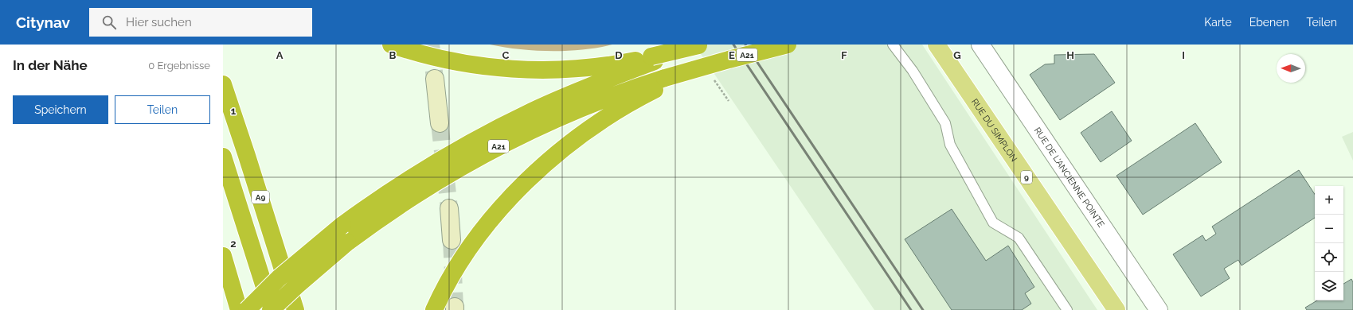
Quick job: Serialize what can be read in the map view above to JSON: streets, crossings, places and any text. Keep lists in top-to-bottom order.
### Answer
{
  "streets": {
    "highway": ["A21", "A9"],
    "main road": ["RUE DU SIMPLON", "9"],
    "street": ["RUE DE L'ANCIENNE POINTE"]
  },
  "crossings": [
    ["A21", "A9"]
  ],
  "north": "left",
  "page": {
    "header": "Citynav",
    "search": "Hier suchen",
    "nav": ["Karte", "Ebenen", "Teilen"],
    "heading": ["In der Nähe", "0 Ergebnisse"],
    "buttons": ["Speichern", "Teilen"],
    "map_buttons": ["+", "−"]
  },
  "grid": {
    "columns": [
      "A",
      "B",
      "C",
      "D",
      "E",
      "F",
      "G",
      "H",
      "I"
    ],
    "rows": ["1", "2"]
  }
}
